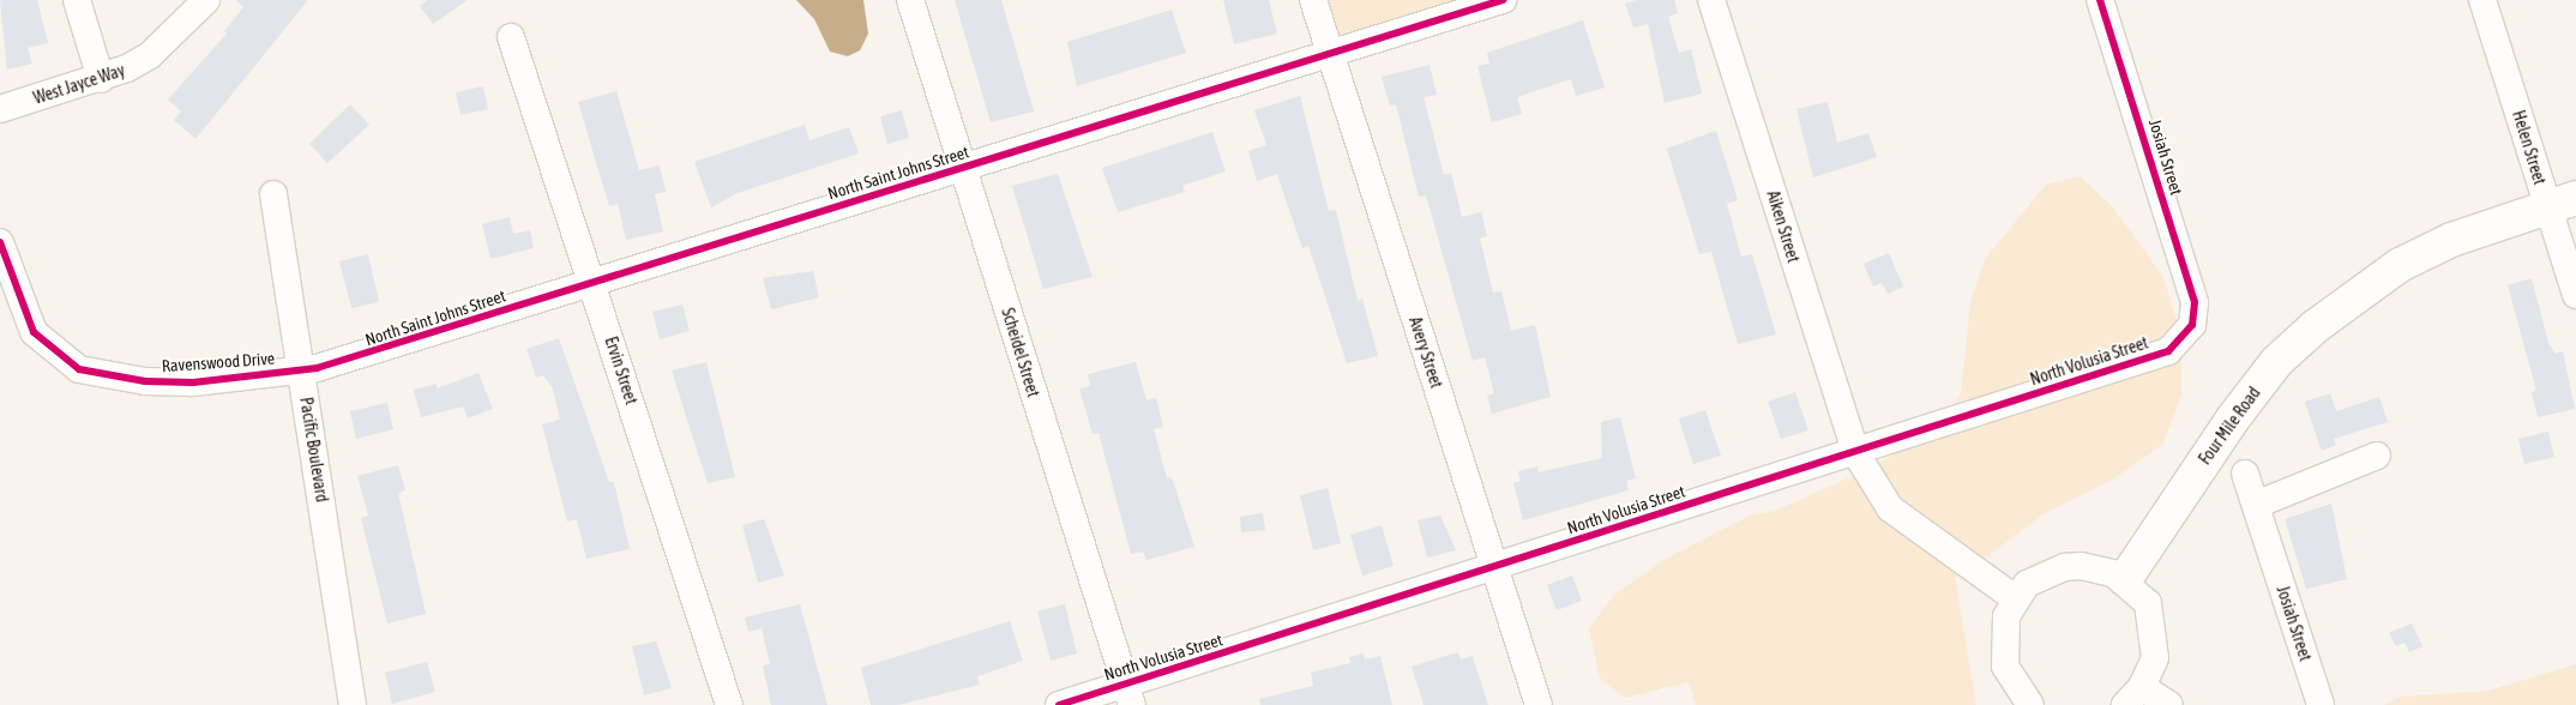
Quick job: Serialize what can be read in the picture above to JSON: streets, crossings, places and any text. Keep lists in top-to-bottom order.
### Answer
{
  "streets": {
    "main road": ["Four Mile Road"],
    "street": [
      "West Jayce Way",
      "Helen Street",
      "Josiah Street",
      "North Saint Johns Street",
      "Aiken Street",
      "Scheidel Street",
      "Avery Street",
      "North Volusia Street",
      "Ravenswood Drive",
      "Ervin Street",
      "Pacific Boulevard"
    ]
  },
  "crossings": [
    ["Helen Street", "Four Mile Road"],
    ["Josiah Street", "North Volusia Street"],
    ["North Saint Johns Street", "Scheidel Street"],
    ["North Saint Johns Street", "Avery Street"],
    ["North Saint Johns Street", "Ravenswood Drive"],
    ["North Saint Johns Street", "Ervin Street"],
    ["North Saint Johns Street", "Pacific Boulevard"],
    ["Aiken Street", "North Volusia Street"],
    ["Scheidel Street", "North Volusia Street"],
    ["Avery Street", "North Volusia Street"],
    ["Ravenswood Drive", "Pacific Boulevard"]
  ]
}
